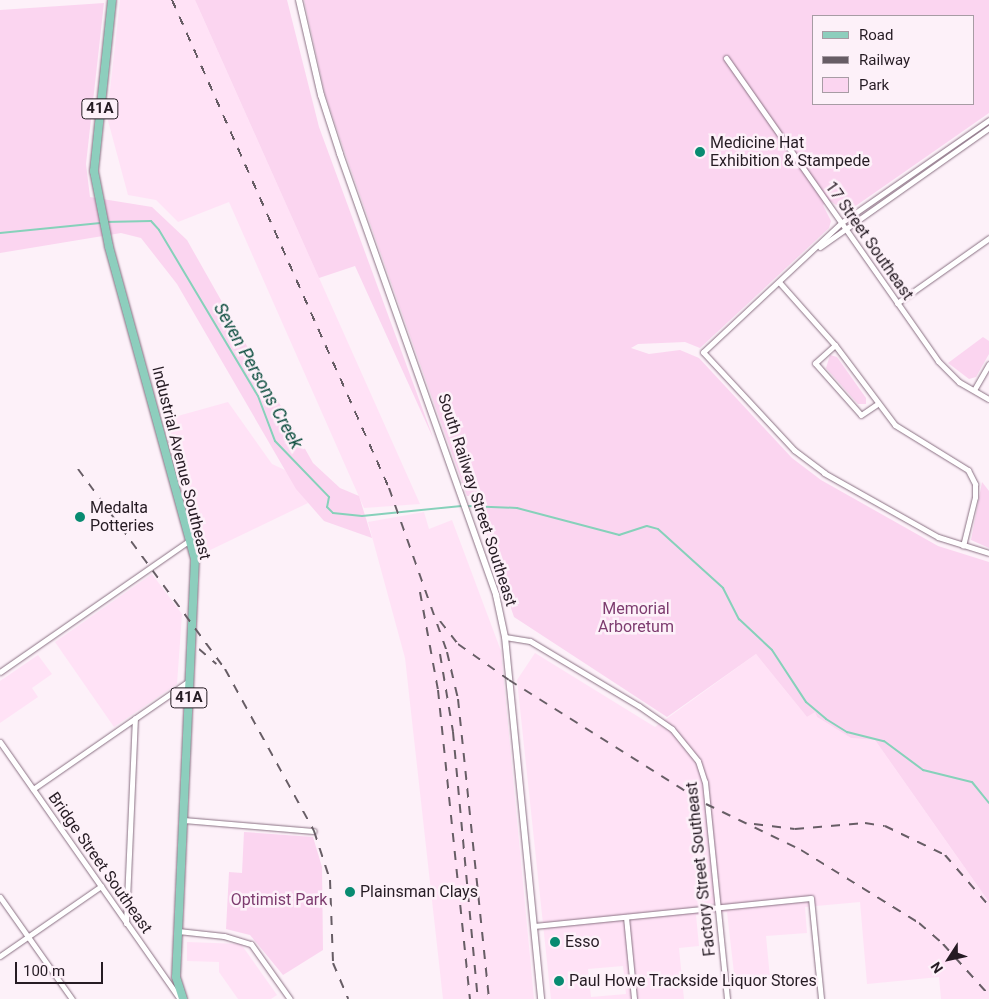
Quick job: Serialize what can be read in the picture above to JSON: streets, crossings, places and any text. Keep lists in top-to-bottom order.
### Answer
{
  "streets": {
    "main road": ["41A", "Industrial Avenue Southeast"],
    "street": [
      "17 Street Southeast",
      "South Railway Street Southeast",
      "Bridge Street Southeast",
      "Factory Street Southeast"
    ]
  },
  "crossings": [
    ["Industrial Avenue Southeast", "Bridge Street Southeast"],
    ["South Railway Street Southeast", "Factory Street Southeast"]
  ],
  "water": ["Seven Persons Creek"],
  "parks": ["Memorial Arboretum", "Optimist Park"],
  "places": [
    "Medicine Hat Exhibition & Stampede",
    "Medalta Potteries",
    "Plainsman Clays",
    "Esso",
    "Paul Howe Trackside Liquor Stores"
  ],
  "legend": ["Road", "Railway", "Park"],
  "scale_bar": "100 m",
  "north": "bottom left"
}
